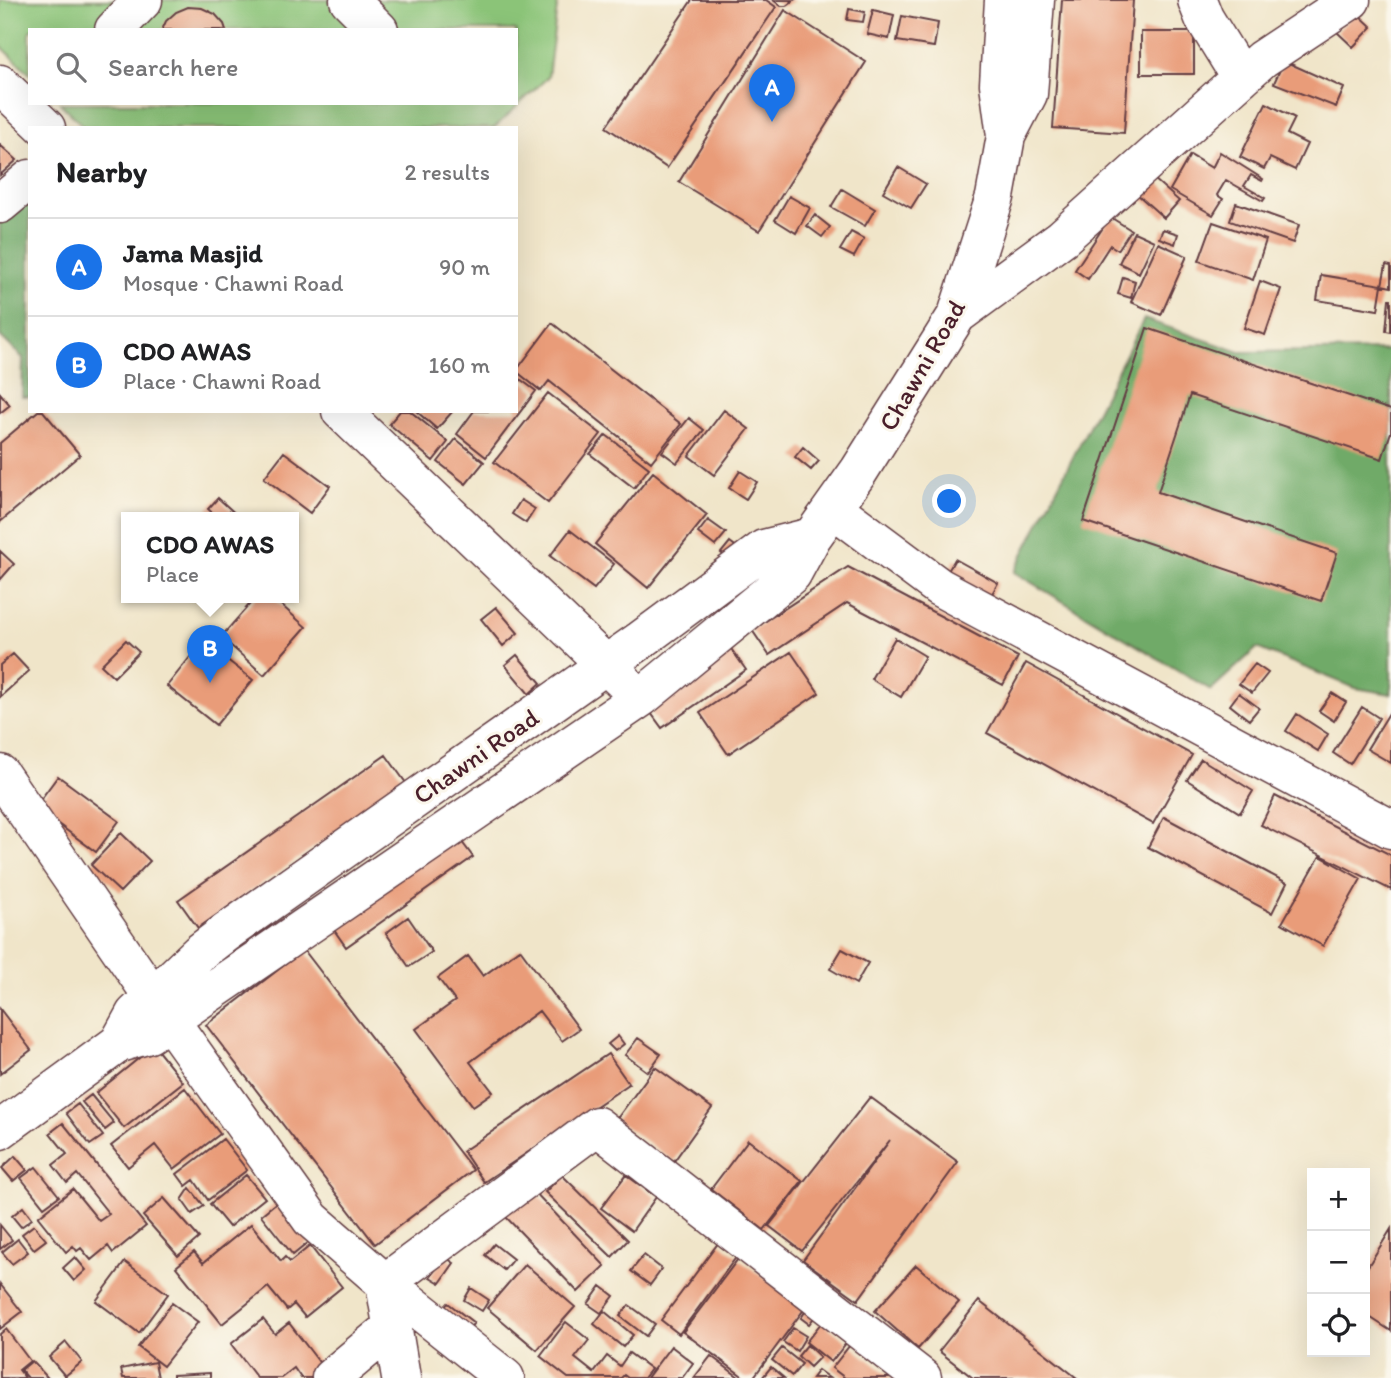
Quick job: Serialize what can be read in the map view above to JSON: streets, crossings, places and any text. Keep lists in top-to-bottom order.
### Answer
{
  "streets": {
    "street": ["Chawni Road"]
  },
  "page": {
    "search": "Search here",
    "pins": ["A", "B"],
    "heading": ["Nearby", "2 results"],
    "list": [
      {
        "mark": "A",
        "name": "Jama Masjid",
        "note": "Mosque · Chawni Road",
        "value": "90 m"
      },
      {
        "mark": "B",
        "name": "CDO AWAS",
        "note": "Place · Chawni Road",
        "value": "160 m"
      }
    ],
    "popup": ["CDO AWAS", "Place"],
    "map_buttons": ["+", "−"]
  }
}
